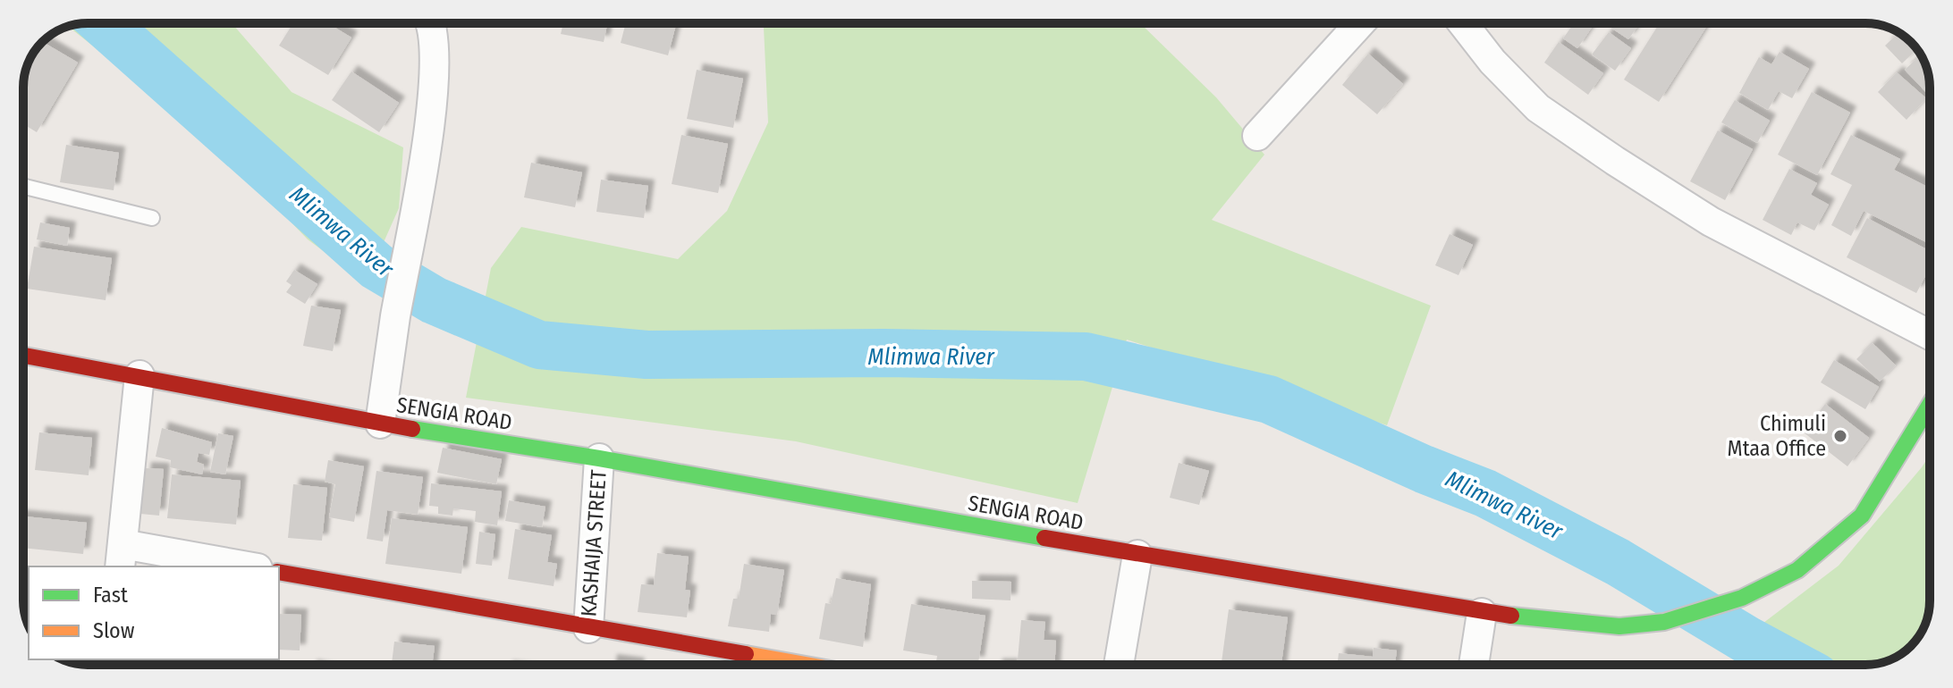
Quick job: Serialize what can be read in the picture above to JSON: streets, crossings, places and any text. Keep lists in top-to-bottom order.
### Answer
{
  "streets": {
    "street": ["SENGIA ROAD", "KASHAIJA STREET"]
  },
  "crossings": [
    ["SENGIA ROAD", "KASHAIJA STREET"]
  ],
  "water": ["Mlimwa River"],
  "places": ["Chimuli Mtaa Office"],
  "legend": ["Fast", "Slow"]
}
